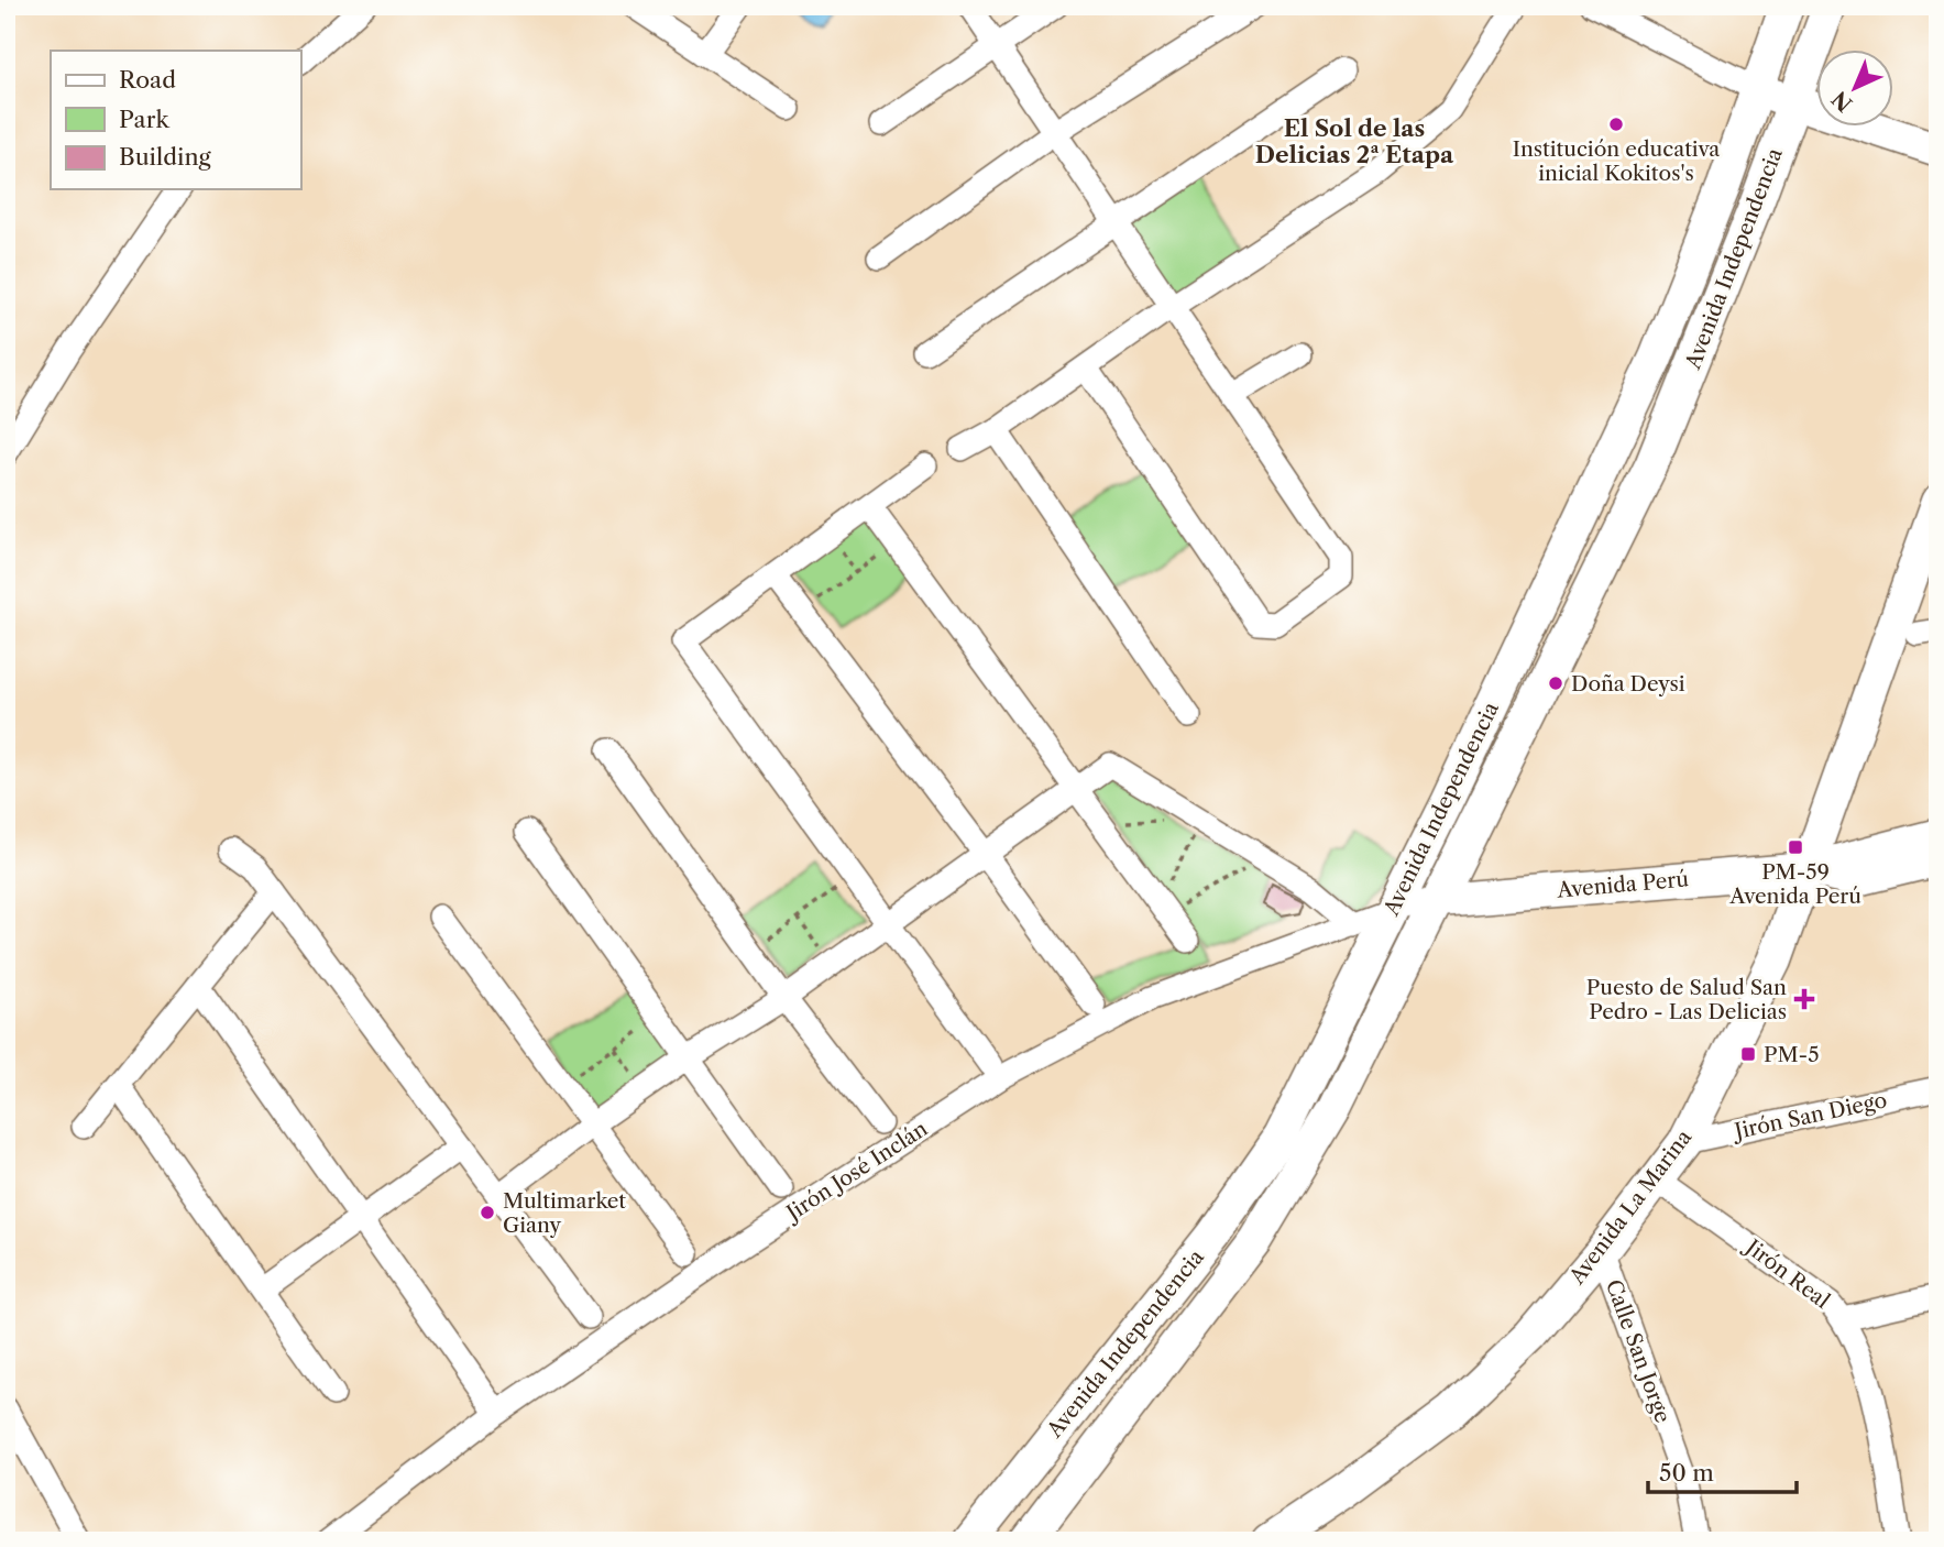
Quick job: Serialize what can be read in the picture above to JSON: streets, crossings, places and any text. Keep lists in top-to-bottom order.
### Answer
{
  "streets": {
    "main road": ["Avenida Independencia", "Avenida Perú", "Avenida La Marina"],
    "street": [
      "Jirón San Diego",
      "Jirón José Inclán",
      "Jirón Real",
      "Calle San Jorge"
    ]
  },
  "crossings": [
    ["Avenida Independencia", "Avenida Perú"],
    ["Avenida Independencia", "Jirón José Inclán"],
    ["Avenida Perú", "Jirón José Inclán"],
    ["Avenida Perú", "Avenida La Marina"],
    ["Jirón San Diego", "Avenida La Marina"],
    ["Avenida La Marina", "Jirón Real"],
    ["Avenida La Marina", "Calle San Jorge"]
  ],
  "districts": ["El Sol de las Delicias 2ª Etapa"],
  "places": {
    "other": ["Institución educativa inicial Kokitos's", "Doña Deysi", "Multimarket Giany"],
    "transit": ["PM-59 Avenida Perú", "PM-5"],
    "health": ["Puesto de Salud San Pedro - Las Delicias"]
  },
  "legend": ["Road", "Park", "Building"],
  "scale_bar": "50 m",
  "north": "bottom left"
}
